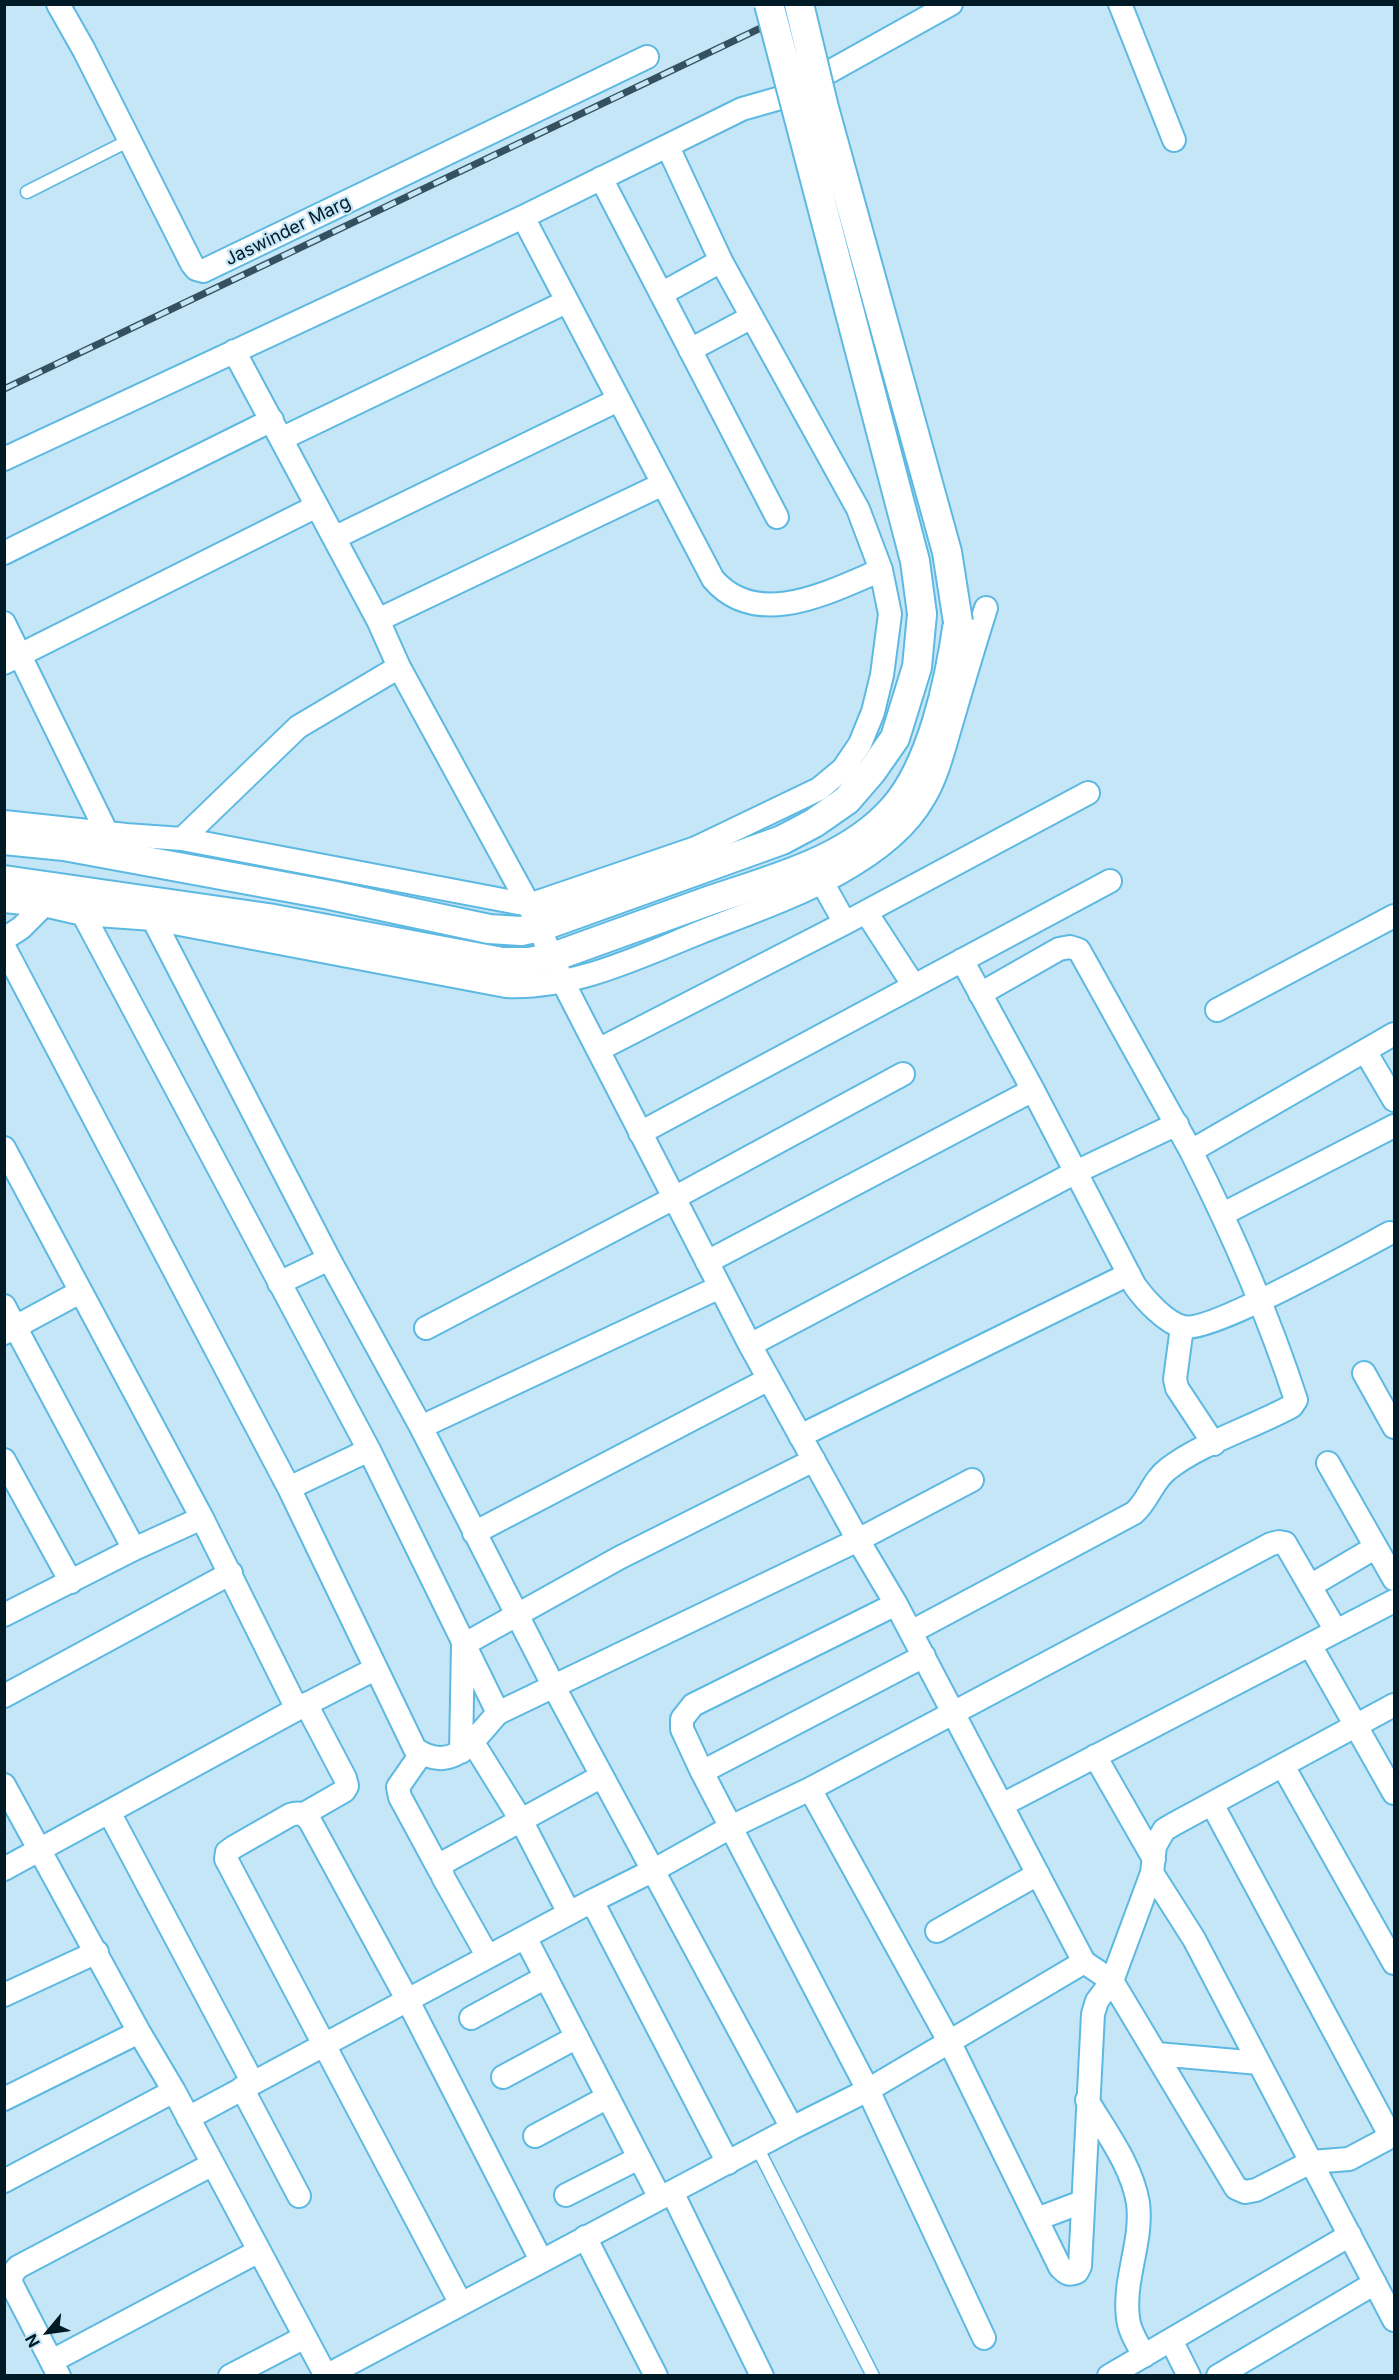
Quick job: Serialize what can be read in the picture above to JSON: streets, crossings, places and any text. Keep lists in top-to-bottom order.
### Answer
{
  "streets": {
    "street": ["Jaswinder Marg"]
  },
  "north": "bottom left"
}
